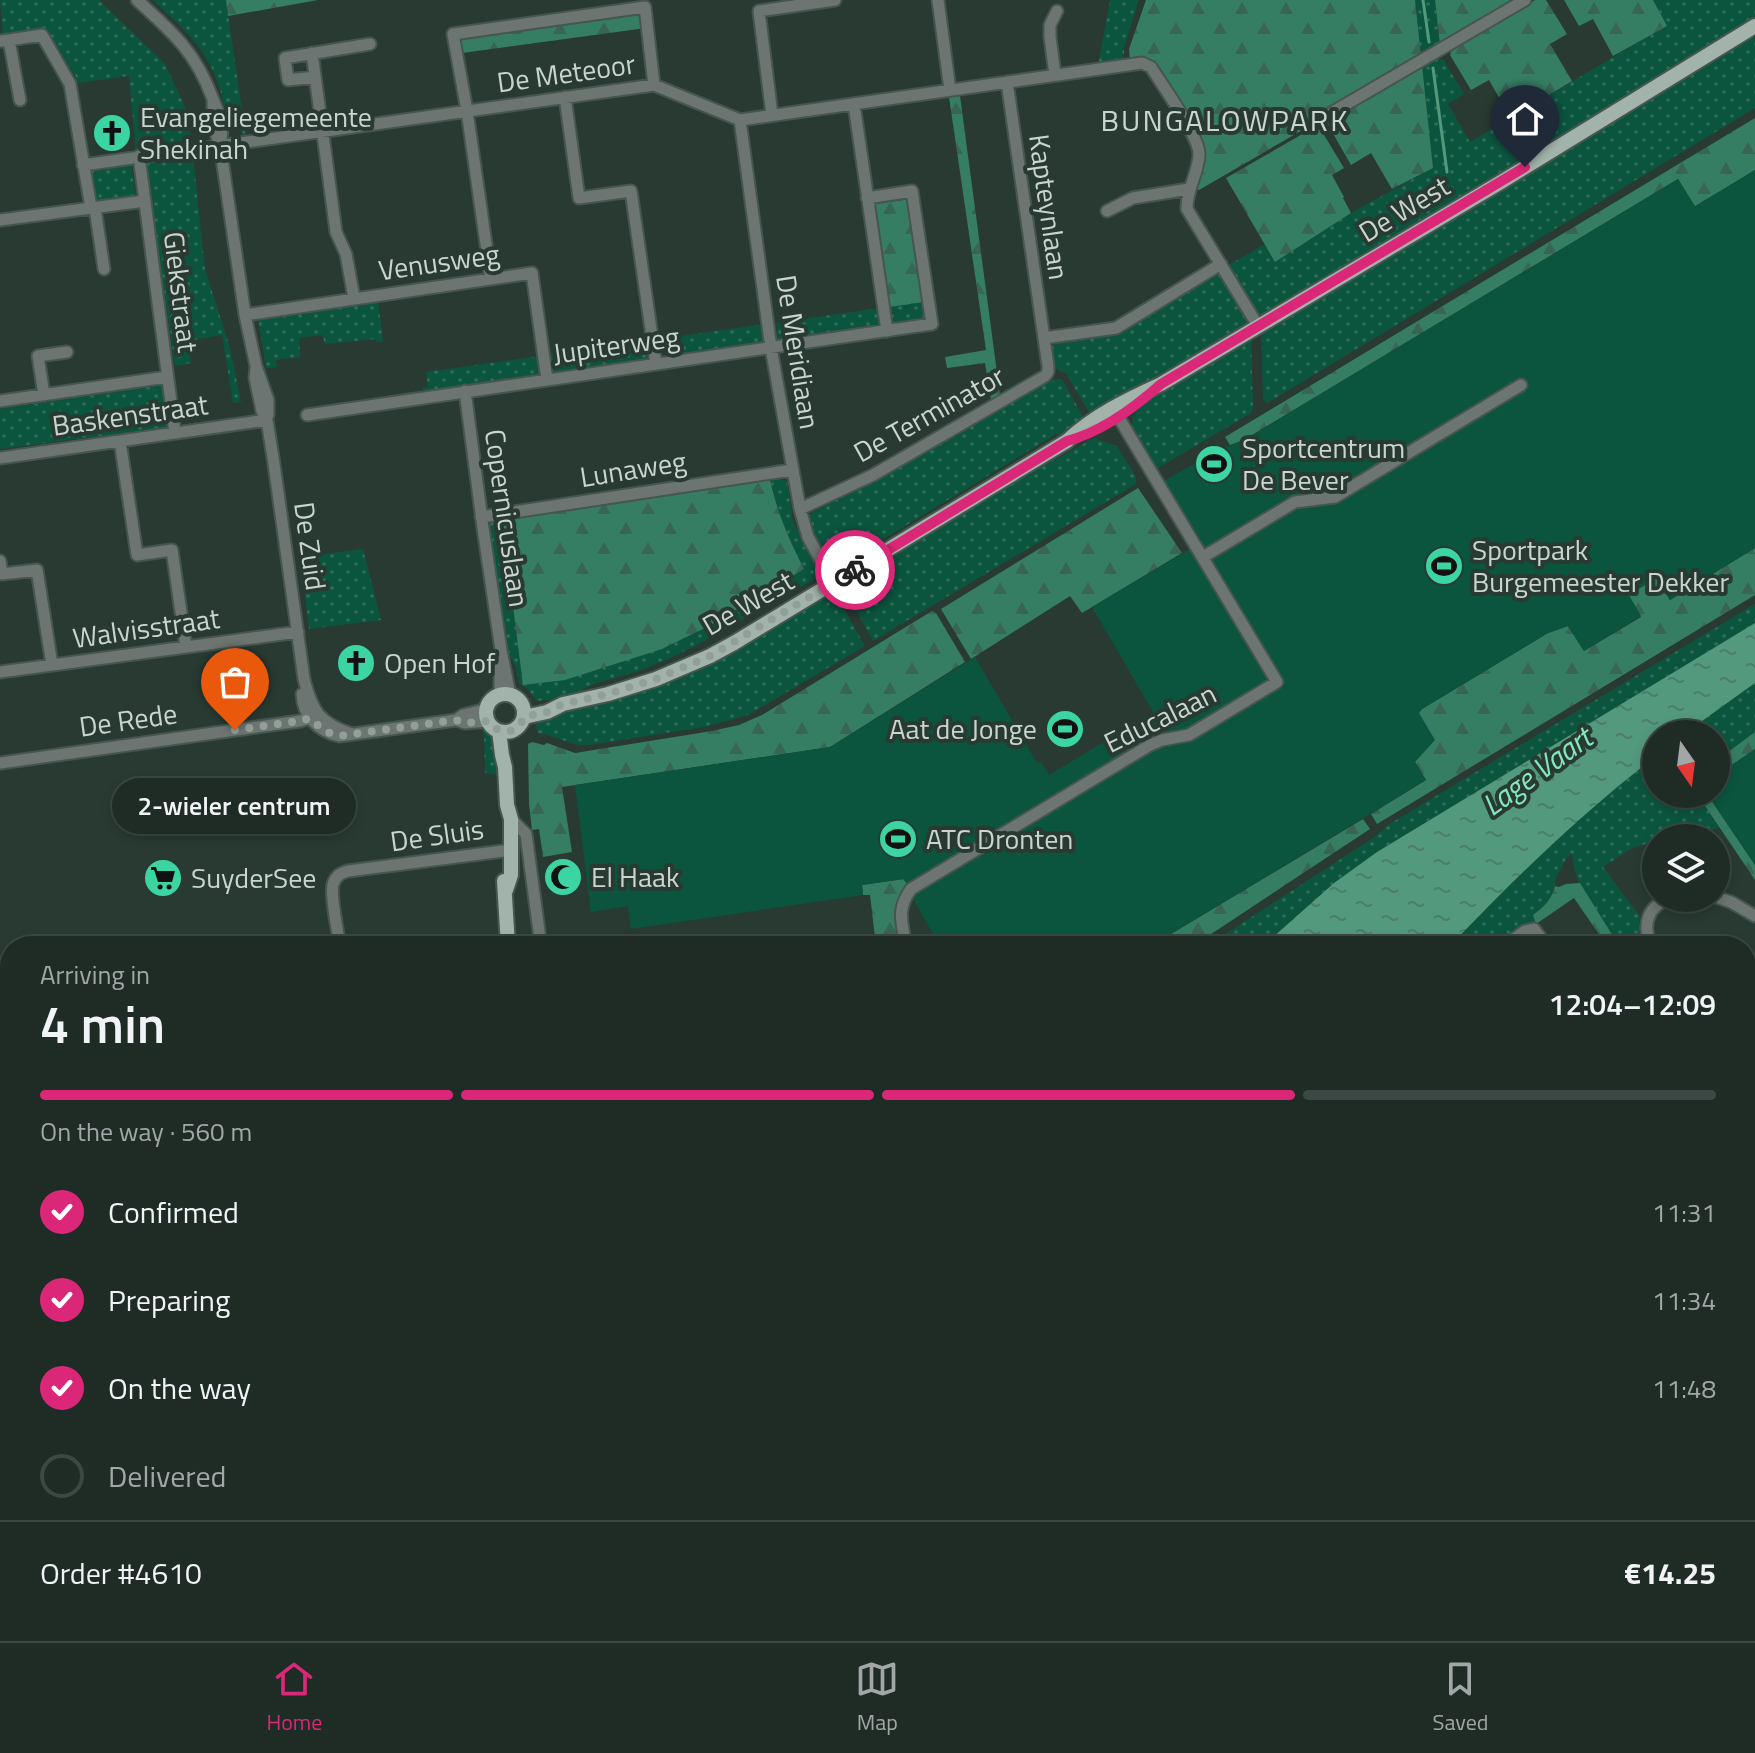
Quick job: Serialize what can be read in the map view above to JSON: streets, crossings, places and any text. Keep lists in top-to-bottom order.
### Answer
{
  "streets": {
    "main road": ["De West"],
    "street": [
      "De Meteoor",
      "Kapteynlaan",
      "Venusweg",
      "Giekstraat",
      "Jupiterweg",
      "De Meridiaan",
      "De Terminator",
      "Baskenstraat",
      "Lunaweg",
      "Copernicuslaan",
      "De Zuid",
      "Walvisstraat",
      "Educalaan",
      "De Rede",
      "De Sluis"
    ]
  },
  "crossings": [
    ["De Meteoor", "Giekstraat"],
    ["De Meteoor", "De Meridiaan"],
    ["De Meteoor", "De Zuid"],
    ["Kapteynlaan", "De Terminator"],
    ["De West", "De Meridiaan"],
    ["De West", "Educalaan"],
    ["Venusweg", "Jupiterweg"],
    ["Venusweg", "De Zuid"],
    ["Giekstraat", "Baskenstraat"],
    ["Jupiterweg", "De Meridiaan"],
    ["Jupiterweg", "Copernicuslaan"],
    ["De Meridiaan", "De Terminator"],
    ["De Meridiaan", "Lunaweg"],
    ["Baskenstraat", "De Zuid"],
    ["Lunaweg", "Copernicuslaan"],
    ["De Zuid", "Walvisstraat"],
    ["De Zuid", "De Rede"]
  ],
  "districts": ["BUNGALOWPARK"],
  "water": ["Lage Vaart"],
  "places": {
    "church": ["Evangeliegemeente Shekinah", "Open Hof"],
    "sports": [
      "Sportcentrum De Bever",
      "Sportpark Burgemeester Dekker",
      "Aat de Jonge",
      "ATC Dronten"
    ],
    "other": ["2-wieler centrum"],
    "mosque": ["El Haak"],
    "supermarket": ["SuyderSee"]
  },
  "north": "bottom",
  "page": {
    "bubble": "2-wieler centrum",
    "heading": ["4 min", "Arriving in", "12:04–12:09"],
    "panel": ["Order #4610", "€14.25"],
    "bar": "On the way · 560 m",
    "list": [
      ["Confirmed", "11:31"],
      ["Preparing", "11:34"],
      ["On the way", "11:48"],
      "Delivered"
    ],
    "tabs": ["Home", "Map", "Saved"]
  }
}
